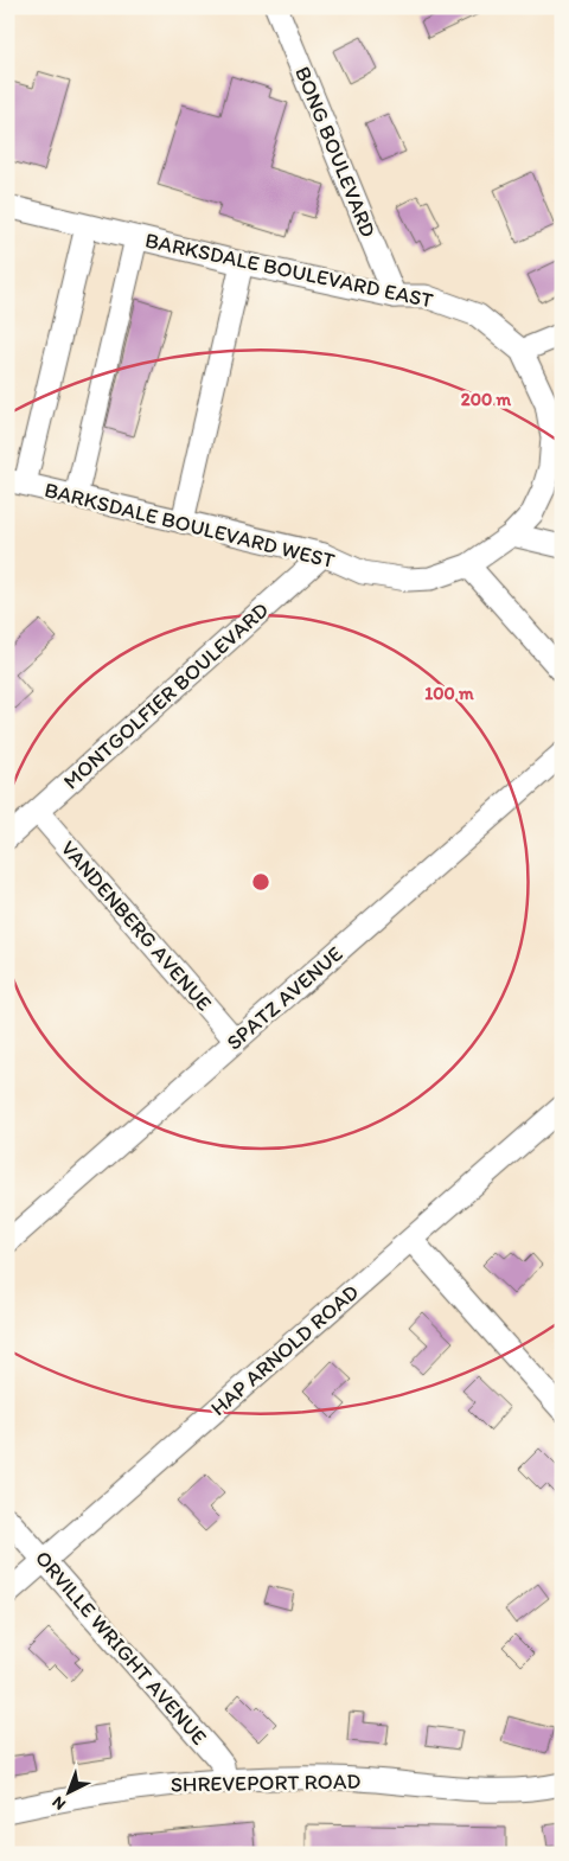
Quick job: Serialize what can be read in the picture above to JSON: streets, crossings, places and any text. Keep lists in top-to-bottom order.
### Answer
{
  "streets": {
    "street": [
      "BONG BOULEVARD",
      "BARKSDALE BOULEVARD EAST",
      "BARKSDALE BOULEVARD WEST",
      "MONTGOLFIER BOULEVARD",
      "VANDENBERG AVENUE",
      "SPATZ AVENUE",
      "HAP ARNOLD ROAD",
      "ORVILLE WRIGHT AVENUE",
      "SHREVEPORT ROAD"
    ]
  },
  "crossings": [
    ["BONG BOULEVARD", "BARKSDALE BOULEVARD EAST"],
    ["BARKSDALE BOULEVARD EAST", "BARKSDALE BOULEVARD WEST"],
    ["BARKSDALE BOULEVARD WEST", "MONTGOLFIER BOULEVARD"],
    ["MONTGOLFIER BOULEVARD", "VANDENBERG AVENUE"],
    ["VANDENBERG AVENUE", "SPATZ AVENUE"],
    ["HAP ARNOLD ROAD", "ORVILLE WRIGHT AVENUE"],
    ["ORVILLE WRIGHT AVENUE", "SHREVEPORT ROAD"]
  ],
  "north": "bottom left",
  "rings": ["200 m", "100 m"]
}
